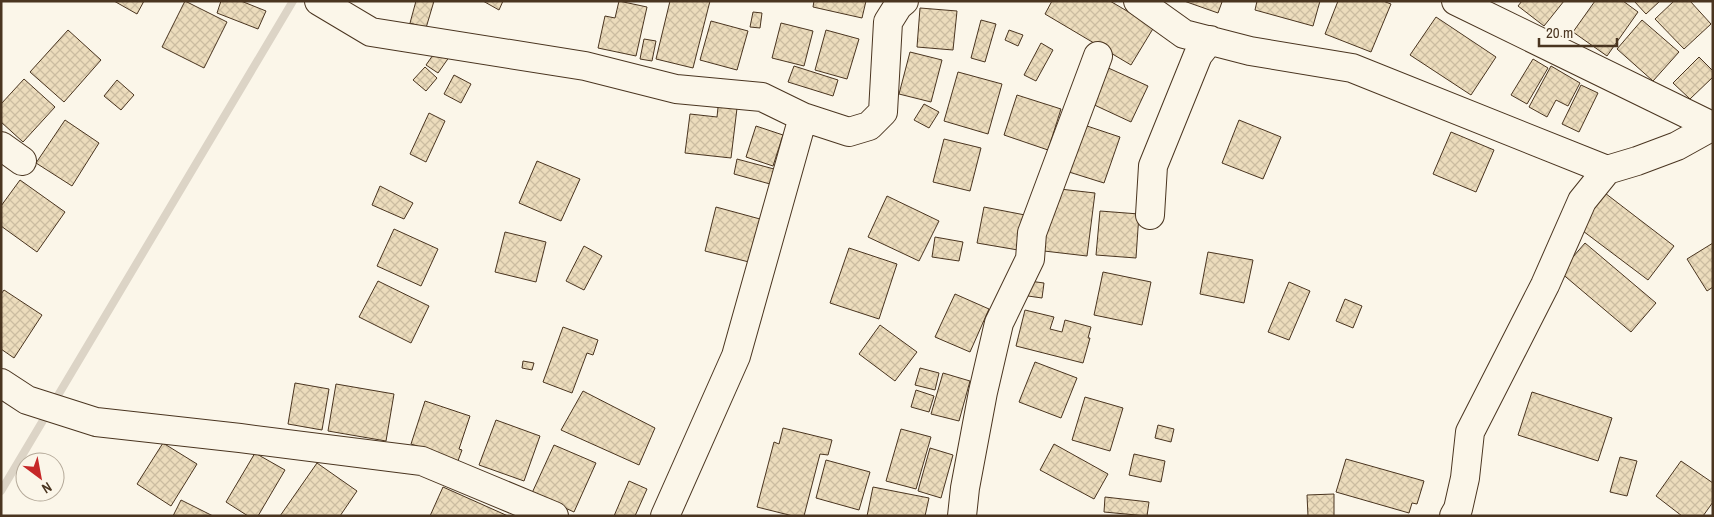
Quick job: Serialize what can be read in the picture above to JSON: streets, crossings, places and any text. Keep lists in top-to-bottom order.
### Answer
{
  "scale_bar": "20 m",
  "north": "bottom right"
}
